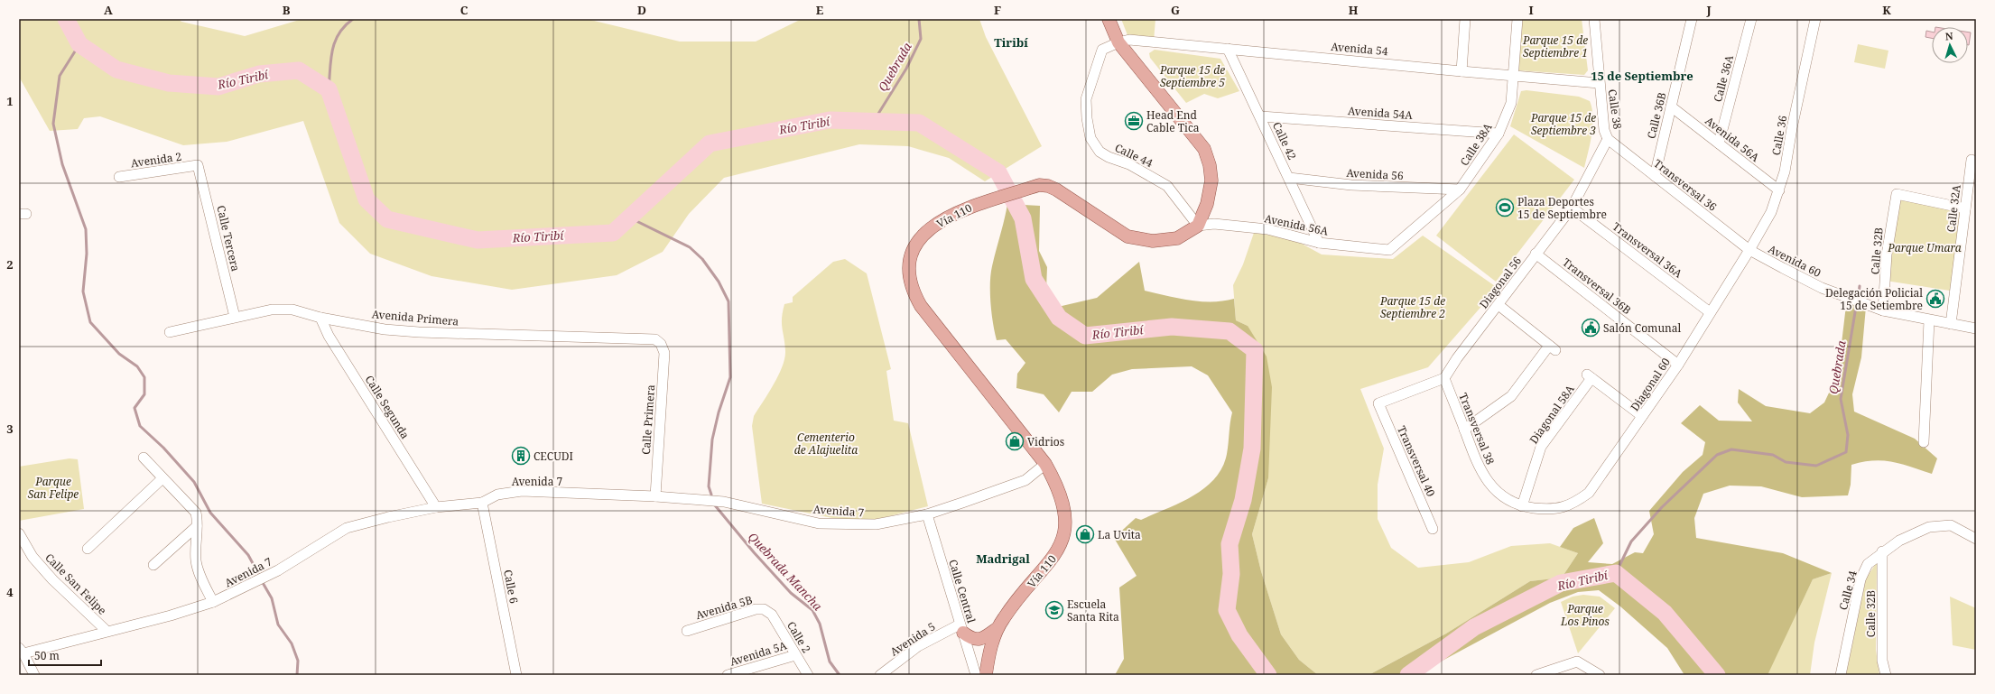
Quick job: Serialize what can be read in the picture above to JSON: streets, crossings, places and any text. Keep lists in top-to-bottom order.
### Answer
{
  "streets": {
    "main road": ["Vía 110"],
    "street": [
      "Avenida 54",
      "Calle 36A",
      "Calle 38",
      "Avenida 54A",
      "Calle 36B",
      "Calle 36",
      "Avenida 56A",
      "Calle 42",
      "Calle 38A",
      "Calle 44",
      "Avenida 2",
      "Avenida 56",
      "Transversal 36",
      "Calle 32A",
      "Calle Tercera",
      "Transversal 36A",
      "Calle 32B",
      "Avenida 60",
      "Diagonal 56",
      "Transversal 36B",
      "Avenida Primera",
      "Diagonal 60",
      "Calle Segunda",
      "Diagonal 58A",
      "Calle Primera",
      "Transversal 38",
      "Transversal 40",
      "Avenida 7",
      "Calle San Felipe",
      "Calle 6",
      "Calle 34",
      "Calle Central",
      "Avenida 5B",
      "Calle 2",
      "Avenida 5",
      "Avenida 5A"
    ]
  },
  "crossings": [
    ["Avenida 54", "Calle 38"],
    ["Avenida 54", "Calle 42"],
    ["Avenida 54", "Calle 38A"],
    ["Avenida 54", "Calle 44"],
    ["Calle 36A", "Avenida 56A"],
    ["Calle 38", "Transversal 36"],
    ["Calle 38", "Diagonal 56"],
    ["Avenida 54A", "Calle 42"],
    ["Avenida 54A", "Calle 38A"],
    ["Calle 36B", "Avenida 56A"],
    ["Calle 36B", "Transversal 36"],
    ["Calle 36", "Avenida 56A"],
    ["Calle 36", "Transversal 36"],
    ["Calle 36", "Avenida 60"],
    ["Calle 36", "Diagonal 60"],
    ["Avenida 56A", "Calle 42"],
    ["Avenida 56A", "Calle 38A"],
    ["Avenida 56A", "Calle 44"],
    ["Avenida 56A", "Vía 110"],
    ["Calle 42", "Avenida 56"],
    ["Calle 38A", "Avenida 56"],
    ["Calle 44", "Vía 110"],
    ["Avenida 2", "Calle Tercera"],
    ["Transversal 36", "Avenida 60"],
    ["Transversal 36", "Diagonal 56"],
    ["Transversal 36", "Diagonal 60"],
    ["Calle 32A", "Calle 32B"],
    ["Calle 32A", "Avenida 60"],
    ["Vía 110", "Avenida 7"],
    ["Calle Tercera", "Avenida Primera"],
    ["Transversal 36A", "Diagonal 56"],
    ["Transversal 36A", "Diagonal 60"],
    ["Calle 32B", "Avenida 60"],
    ["Calle 32B", "Calle 34"],
    ["Avenida 60", "Diagonal 60"],
    ["Diagonal 56", "Transversal 36B"],
    ["Diagonal 56", "Transversal 38"],
    ["Diagonal 56", "Transversal 40"],
    ["Transversal 36B", "Diagonal 60"],
    ["Avenida Primera", "Calle Segunda"],
    ["Avenida Primera", "Calle Primera"],
    ["Diagonal 60", "Diagonal 58A"],
    ["Diagonal 60", "Transversal 38"],
    ["Calle Segunda", "Avenida 7"],
    ["Diagonal 58A", "Transversal 38"],
    ["Calle Primera", "Avenida 7"],
    ["Transversal 38", "Transversal 40"],
    ["Avenida 7", "Calle San Felipe"],
    ["Avenida 7", "Calle 6"],
    ["Avenida 7", "Calle Central"],
    ["Calle Central", "Avenida 5"],
    ["Avenida 5B", "Calle 2"],
    ["Calle 2", "Avenida 5A"]
  ],
  "districts": ["Tiribí", "15 de Septiembre", "Madrigal"],
  "water": ["Quebrada", "Río Tiribí", "Quebrada Mancha"],
  "parks": [
    "Parque 15 de Septiembre 1",
    "Parque 15 de Septiembre 5",
    "Parque 15 de Septiembre 3",
    "Parque Umara",
    "Parque 15 de Septiembre 2",
    "Cementerio de Alajuelita",
    "Parque San Felipe",
    "Parque Los Pinos"
  ],
  "places": {
    "office": ["Head End Cable Tica"],
    "sports": ["Plaza Deportes 15 de Septiembre"],
    "public building": ["Delegación Policial 15 de Setiembre", "Salón Comunal"],
    "shop": ["Vidrios", "La Uvita"],
    "building": ["CECUDI"],
    "school or university": ["Escuela Santa Rita"]
  },
  "scale_bar": "50 m",
  "north": "top",
  "grid": {
    "columns": [
      "A",
      "B",
      "C",
      "D",
      "E",
      "F",
      "G",
      "H",
      "I",
      "J",
      "K"
    ],
    "rows": [
      "1",
      "2",
      "3",
      "4"
    ]
  }
}
